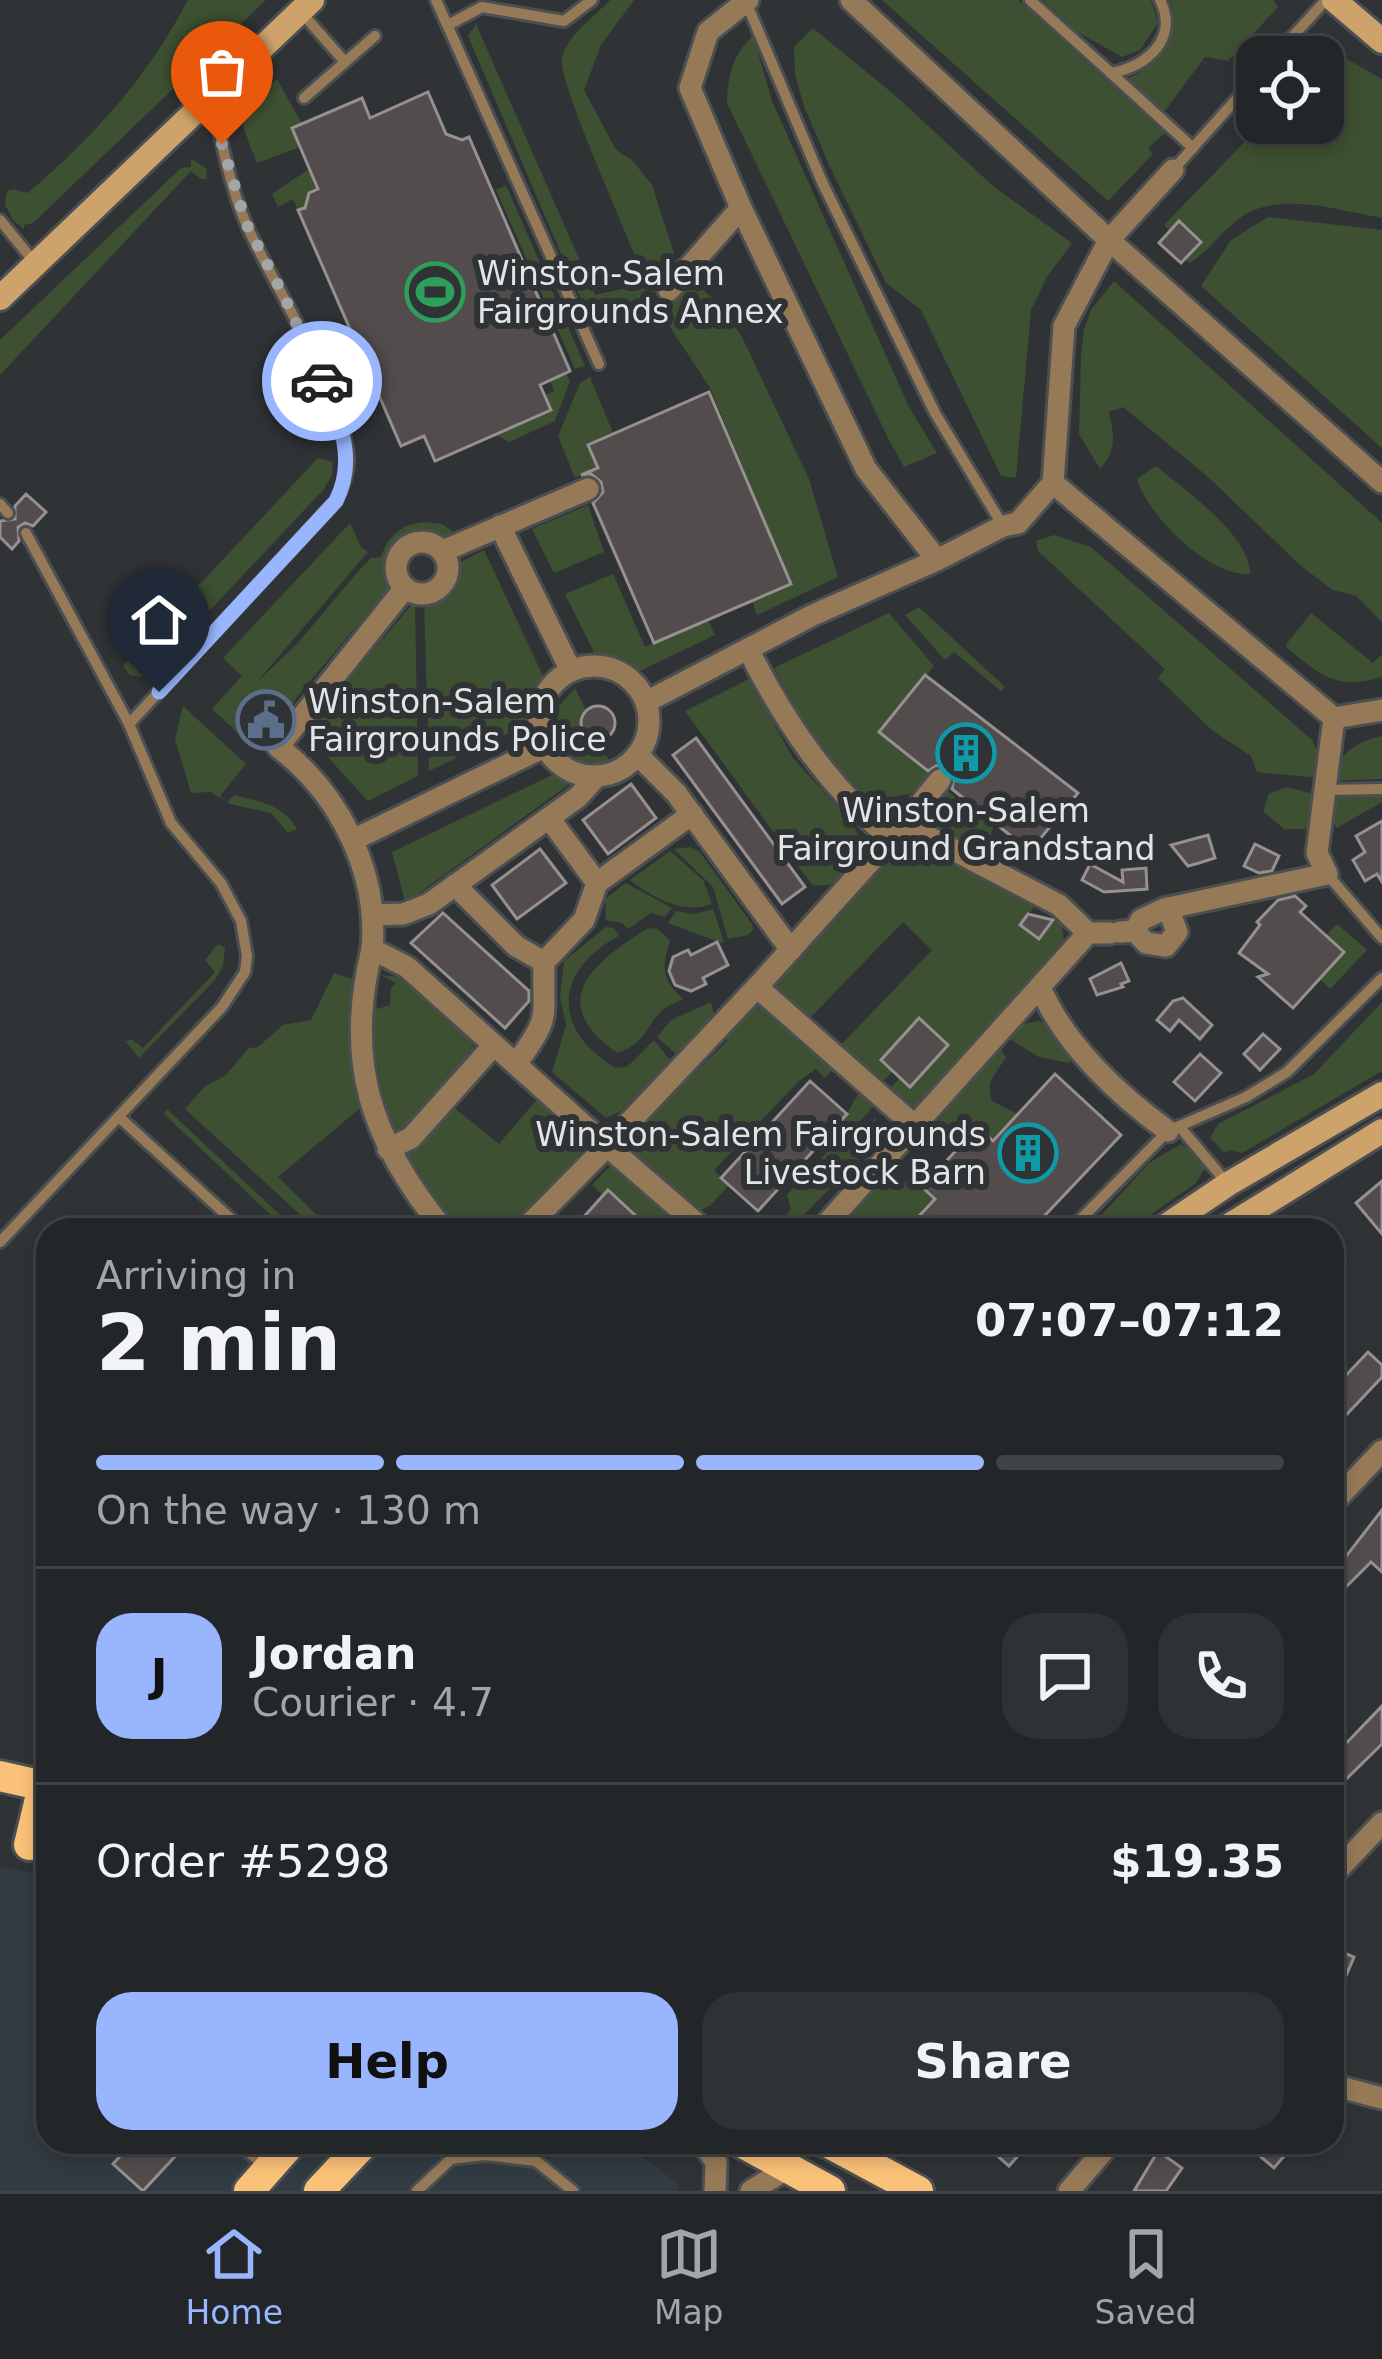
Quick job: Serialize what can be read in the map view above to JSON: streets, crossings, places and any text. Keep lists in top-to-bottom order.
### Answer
{
  "places": {
    "sports": ["Winston-Salem Fairgrounds Annex"],
    "public building": ["Winston-Salem Fairgrounds Police"],
    "building": ["Winston-Salem Fairground Grandstand", "Winston-Salem Fairgrounds Livestock Barn"]
  },
  "page": {
    "heading": ["2 min", "Arriving in", "07:07–07:12"],
    "panel": [
      "Jordan",
      "Courier · 4.7",
      "Order #5298",
      "$19.35"
    ],
    "bar": "On the way · 130 m",
    "round": "J",
    "buttons": ["Help", "Share"],
    "tabs": ["Home", "Map", "Saved"]
  }
}
